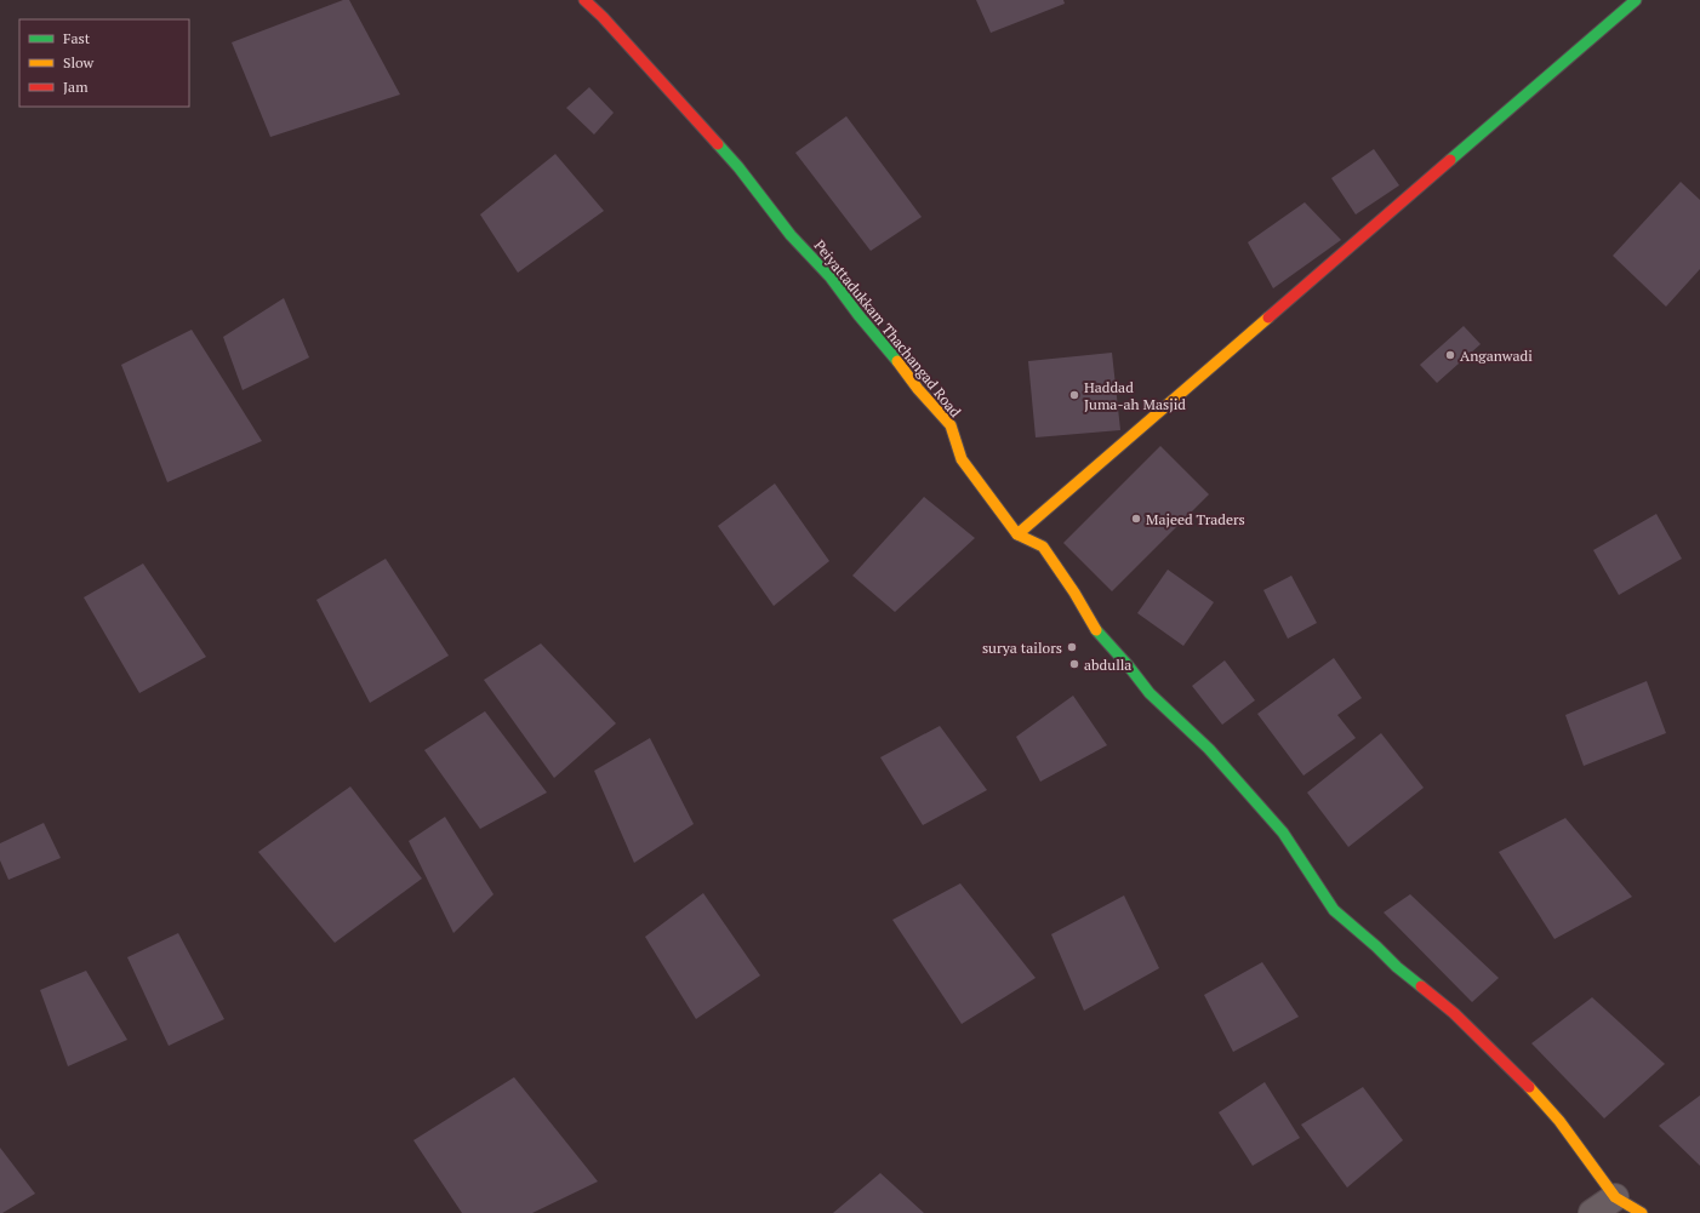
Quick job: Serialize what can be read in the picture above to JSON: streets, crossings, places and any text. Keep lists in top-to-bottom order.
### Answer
{
  "streets": {
    "main road": ["Peiyattadukkam Thachangad Road"]
  },
  "places": [
    "Anganwadi",
    "Haddad Juma-ah Masjid",
    "Majeed Traders",
    "surya tailors",
    "abdulla"
  ],
  "legend": ["Fast", "Slow", "Jam"]
}
